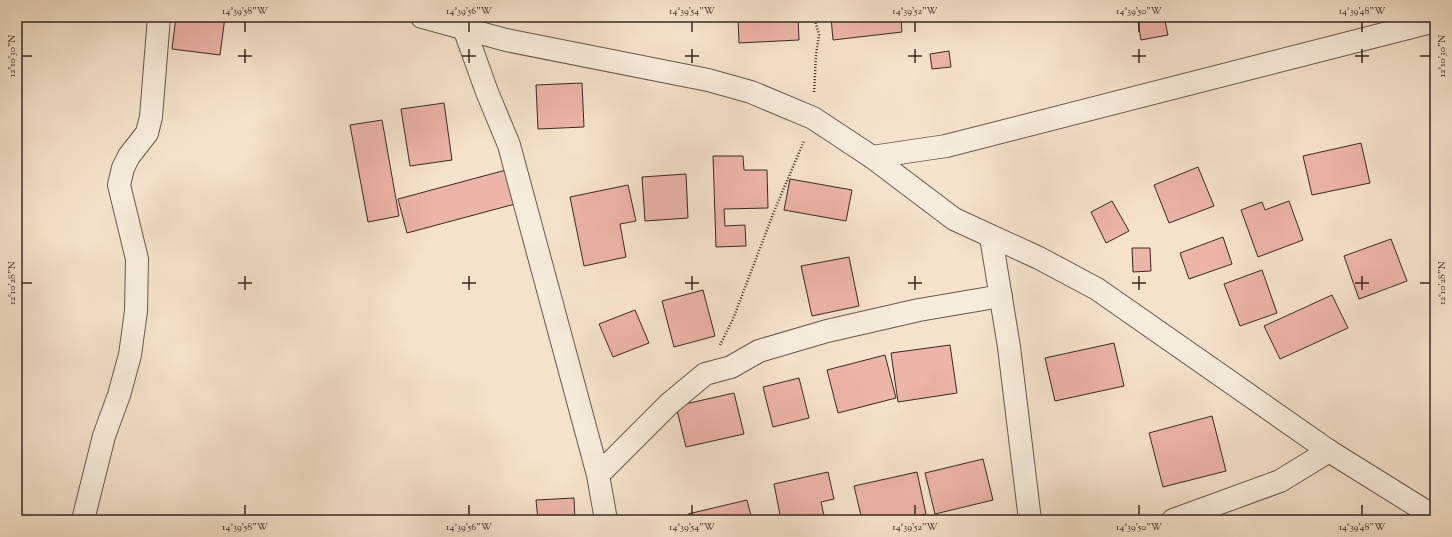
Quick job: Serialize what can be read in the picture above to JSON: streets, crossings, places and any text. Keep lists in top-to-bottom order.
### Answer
{
  "coordinates": [
    "14°39'58\"W",
    "14°39'56\"W",
    "14°39'54\"W",
    "14°39'52\"W",
    "14°39'50\"W",
    "14°39'48\"W",
    "12°10'30\"N",
    "12°10'28\"N"
  ]
}
